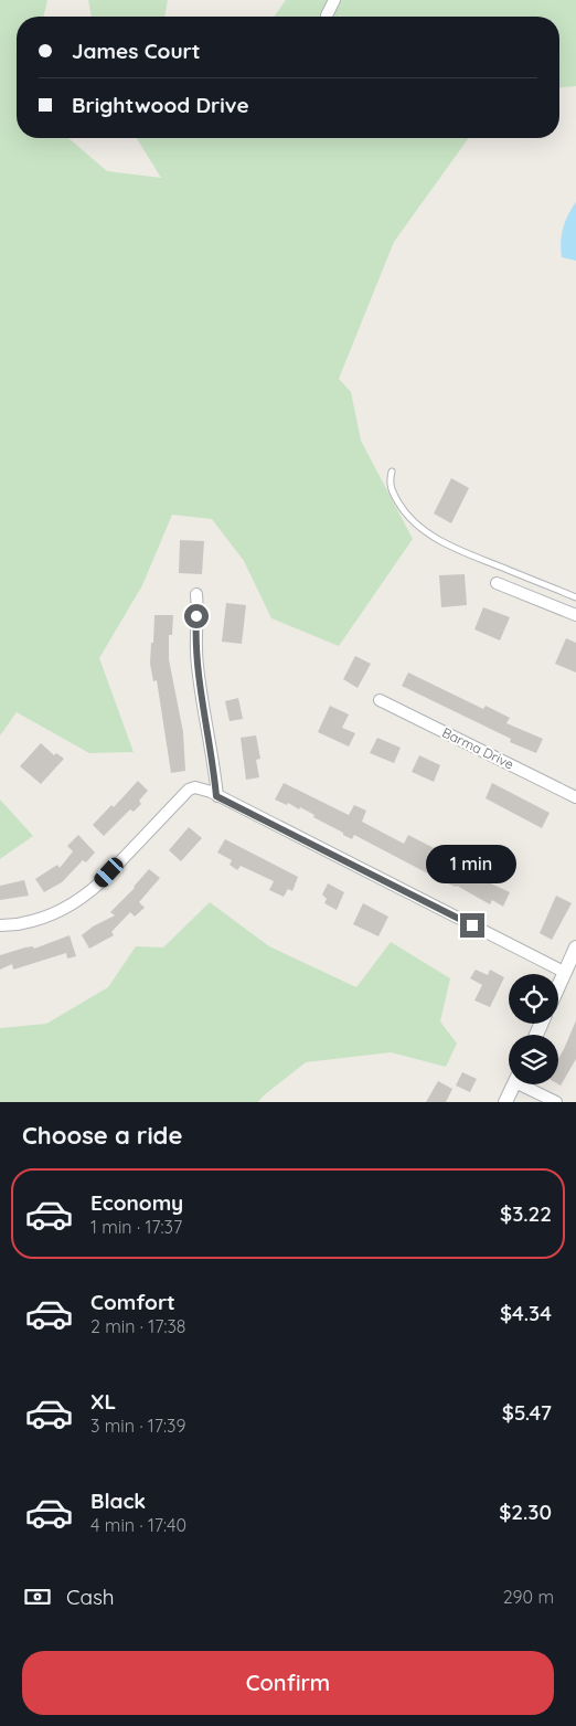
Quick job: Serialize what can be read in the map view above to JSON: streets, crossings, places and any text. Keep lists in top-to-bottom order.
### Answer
{
  "streets": {
    "street": ["Barma Drive"]
  },
  "page": {
    "banner": ["James Court", "Brightwood Drive"],
    "bubble": "1 min",
    "heading": "Choose a ride",
    "list": [
      {
        "name": "Economy",
        "note": "1 min · 17:37",
        "value": "$3.22"
      },
      {
        "name": "Comfort",
        "note": "2 min · 17:38",
        "value": "$4.34"
      },
      {
        "name": "XL",
        "note": "3 min · 17:39",
        "value": "$5.47"
      },
      {
        "name": "Black",
        "note": "4 min · 17:40",
        "value": "$2.30"
      }
    ],
    "pay": ["Cash", "290 m"],
    "buttons": "Confirm"
  }
}
